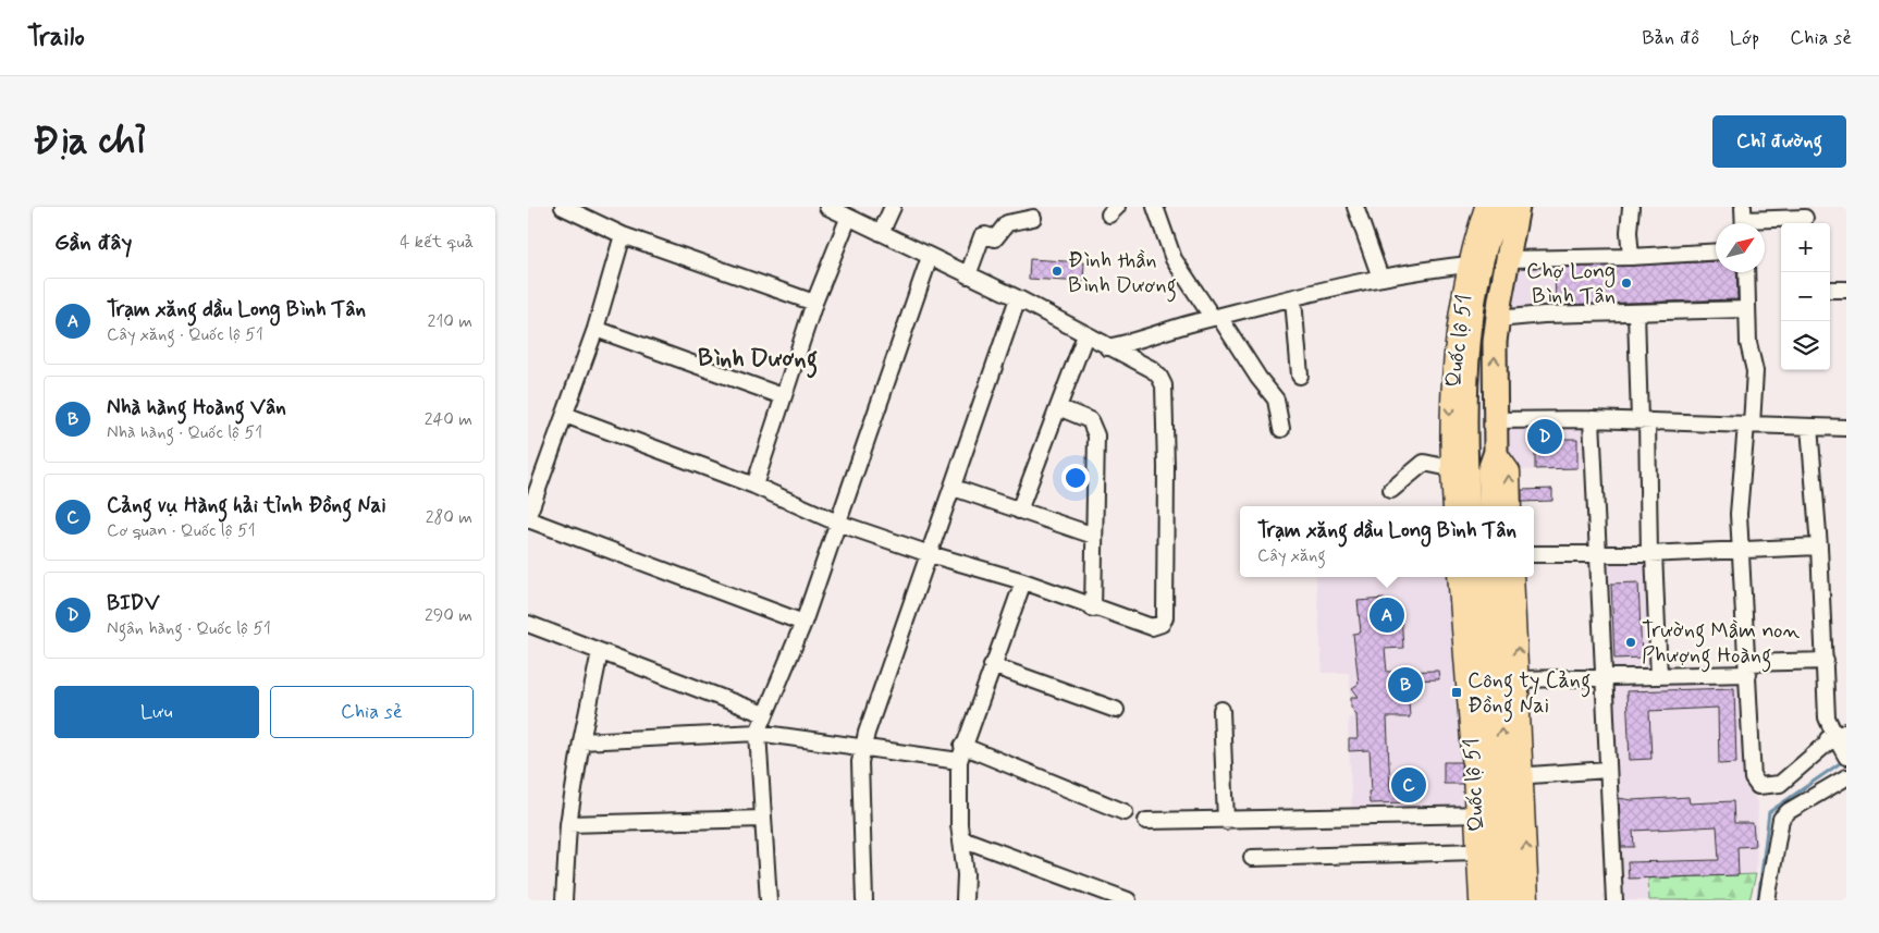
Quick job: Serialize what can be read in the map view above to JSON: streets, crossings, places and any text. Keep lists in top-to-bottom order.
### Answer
{
  "streets": {
    "highway": ["Quốc lộ 51"]
  },
  "districts": ["Bình Dương"],
  "places": {
    "other": ["Đình thần Bình Dương", "Chợ Long Bình Tân", "Trường Mầm non Phượng Hoàng"],
    "transit": ["Công ty Cảng Đồng Nai"]
  },
  "north": "top right",
  "page": {
    "header": "Trailo",
    "nav": ["Bản đồ", "Lớp", "Chia sẻ"],
    "buttons": [
      "Chỉ đường",
      ["Lưu", "Chia sẻ"]
    ],
    "title": "Địa chỉ",
    "heading": ["Gần đây", "4 kết quả"],
    "map_buttons": ["+", "−"],
    "list": [
      {
        "mark": "A",
        "name": "Trạm xăng dầu Long Bình Tân",
        "note": "Cây xăng · Quốc lộ 51",
        "value": "210 m"
      },
      {
        "mark": "B",
        "name": "Nhà hàng Hoàng Vân",
        "note": "Nhà hàng · Quốc lộ 51",
        "value": "240 m"
      },
      {
        "mark": "C",
        "name": "Cảng vụ Hàng hải tỉnh Đồng Nai",
        "note": "Cơ quan · Quốc lộ 51",
        "value": "280 m"
      },
      {
        "mark": "D",
        "name": "BIDV",
        "note": "Ngân hàng · Quốc lộ 51",
        "value": "290 m"
      }
    ],
    "pins": [
      "D",
      "A",
      "B",
      "C"
    ],
    "popup": ["Trạm xăng dầu Long Bình Tân", "Cây xăng"]
  }
}
